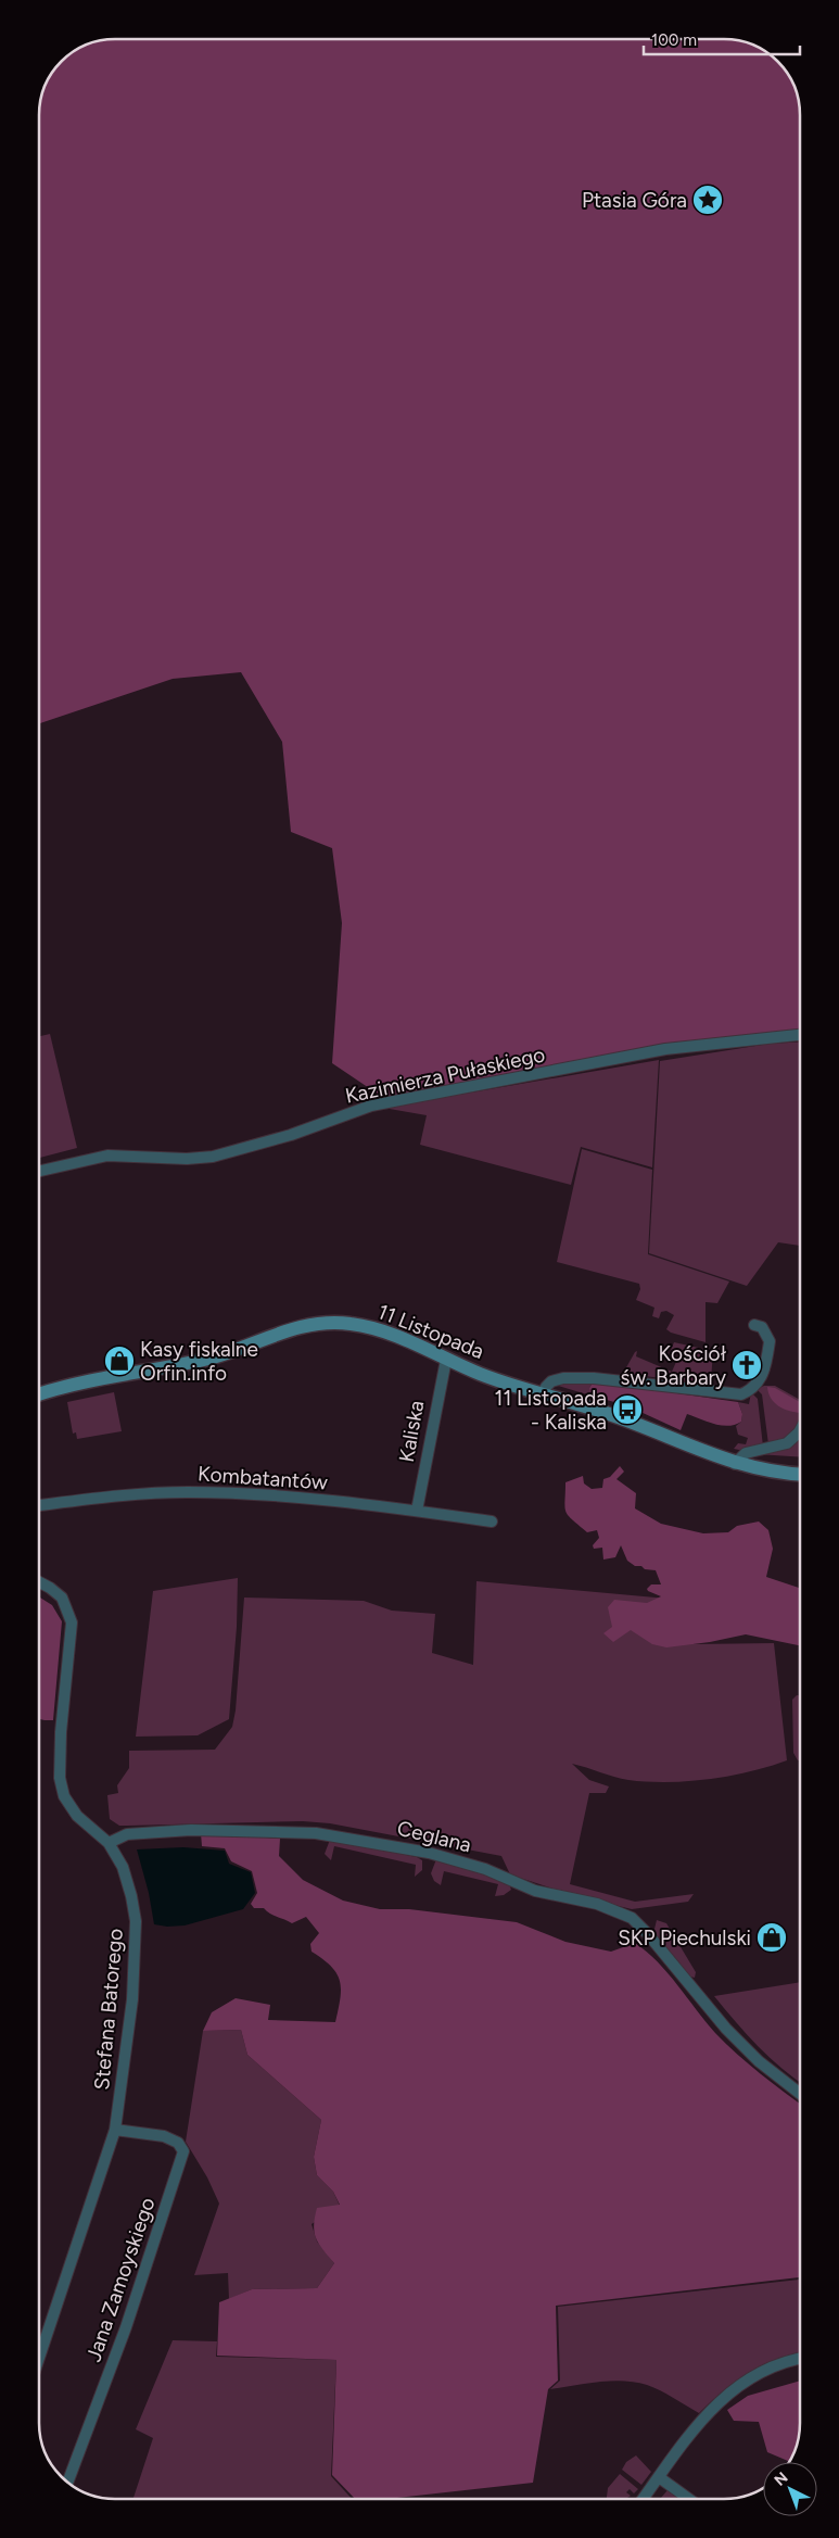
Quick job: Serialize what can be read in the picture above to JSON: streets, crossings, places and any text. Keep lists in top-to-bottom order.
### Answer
{
  "streets": {
    "main road": ["11 Listopada"],
    "street": [
      "Kazimierza Pułaskiego",
      "Kaliska",
      "Kombatantów",
      "Ceglana",
      "Stefana Batorego",
      "Jana Zamoyskiego"
    ]
  },
  "crossings": [
    ["11 Listopada", "Kaliska"],
    ["Kaliska", "Kombatantów"],
    ["Ceglana", "Stefana Batorego"],
    ["Stefana Batorego", "Jana Zamoyskiego"]
  ],
  "places": {
    "place": ["Ptasia Góra"],
    "shop": ["Kasy fiskalne Orfin.info", "SKP Piechulski"],
    "church": ["Kościół św. Barbary"],
    "bus stop": ["11 Listopada - Kaliska"]
  },
  "scale_bar": "100 m",
  "north": "top left"
}
